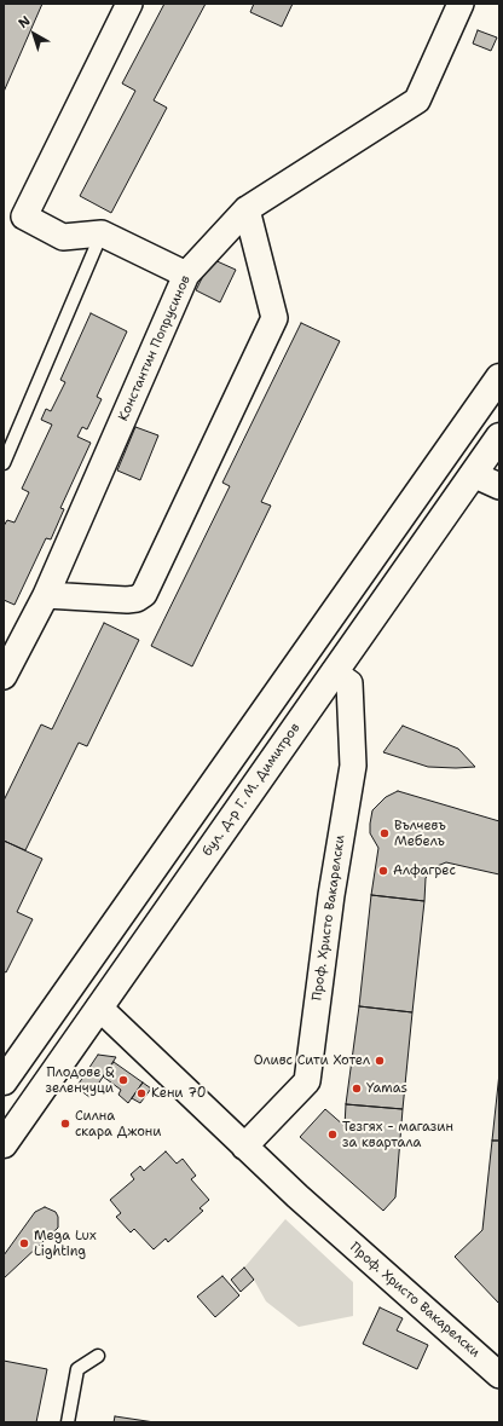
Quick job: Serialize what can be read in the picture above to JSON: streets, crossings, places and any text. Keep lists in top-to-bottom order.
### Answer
{
  "streets": {
    "main road": ["бул. Д-р Г. М. Димитров"],
    "street": ["Константин Попрусинов", "Проф. Христо Вакарелски"]
  },
  "crossings": [
    ["бул. Д-р Г. М. Димитров", "Проф. Христо Вакарелски"]
  ],
  "places": [
    "Вълчевъ Мебелъ",
    "Алфагрес",
    "Оливс Сити Хотел",
    "Плодове & зеленчуци",
    "Yamas",
    "Кени 70",
    "Силна скара Джони",
    "Тезгях - магазин за квартала",
    "Mega Lux Lighting"
  ],
  "north": "top left"
}
